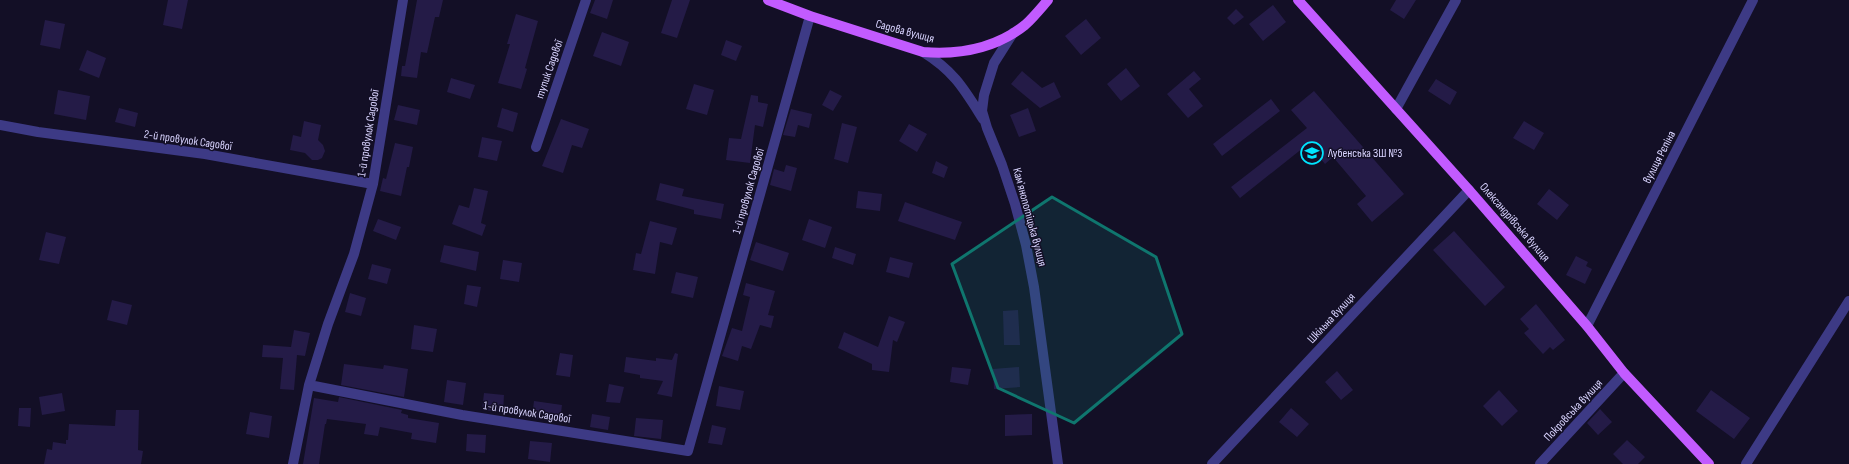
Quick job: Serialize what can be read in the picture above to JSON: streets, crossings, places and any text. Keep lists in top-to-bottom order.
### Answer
{
  "streets": {
    "main road": ["Садова вулиця", "Олександрівська вулиця"],
    "street": [
      "тупик Садової",
      "1-й провулок Садової",
      "2-й провулок Садової",
      "вулиця Рєпіна",
      "Камʼянопотіцька вулиця",
      "Шкільна вулиця",
      "Покровська вулиця"
    ]
  },
  "crossings": [
    ["Садова вулиця", "1-й провулок Садової"],
    ["Садова вулиця", "Камʼянопотіцька вулиця"],
    ["1-й провулок Садової", "2-й провулок Садової"],
    ["вулиця Рєпіна", "Олександрівська вулиця"],
    ["Олександрівська вулиця", "Шкільна вулиця"],
    ["Олександрівська вулиця", "Покровська вулиця"]
  ],
  "places": {
    "school or university": ["Лубенська ЗШ №3"]
  }
}
